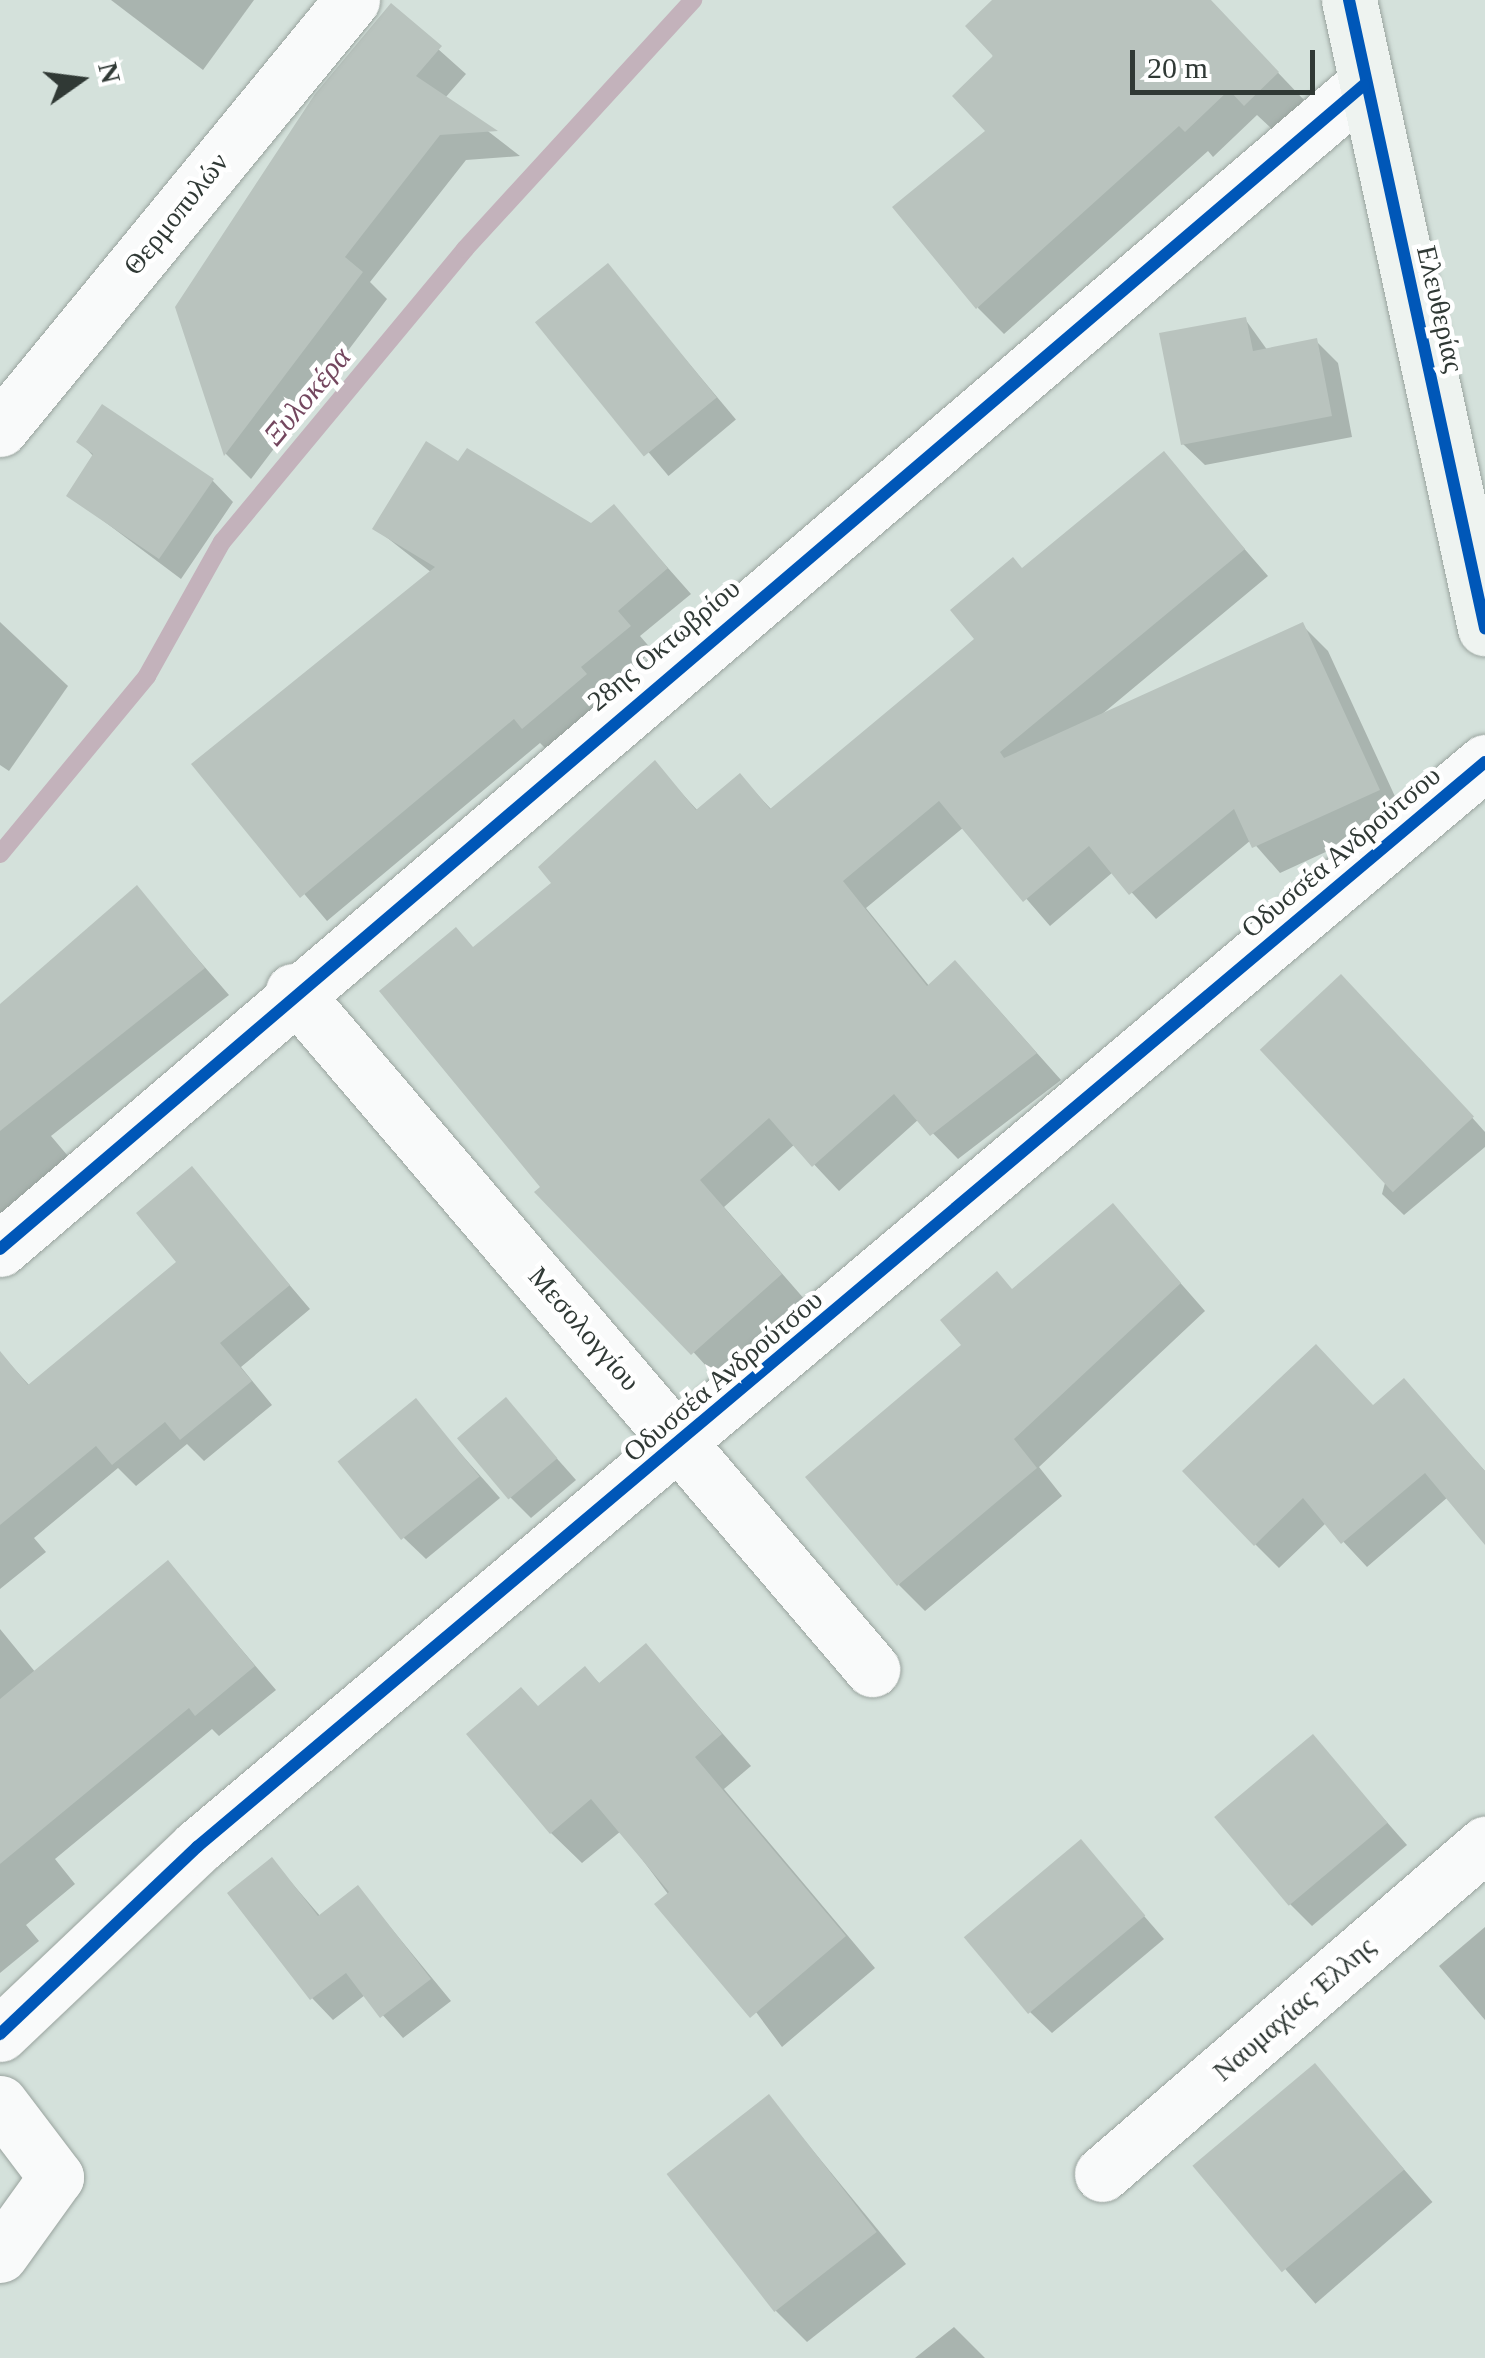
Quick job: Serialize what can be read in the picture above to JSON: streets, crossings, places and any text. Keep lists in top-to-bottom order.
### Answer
{
  "streets": {
    "street": [
      "Θερμοπυλών",
      "Ελευθερίας",
      "28ης Οκτωβρίου",
      "Οδυσσέα Ανδρούτσου",
      "Μεσολογγίου",
      "Ναυμαχίας Έλλης"
    ]
  },
  "crossings": [
    ["Ελευθερίας", "28ης Οκτωβρίου"],
    ["28ης Οκτωβρίου", "Μεσολογγίου"],
    ["Οδυσσέα Ανδρούτσου", "Μεσολογγίου"]
  ],
  "water": ["Ξυλοκέρα"],
  "scale_bar": "20 m",
  "north": "right"
}
